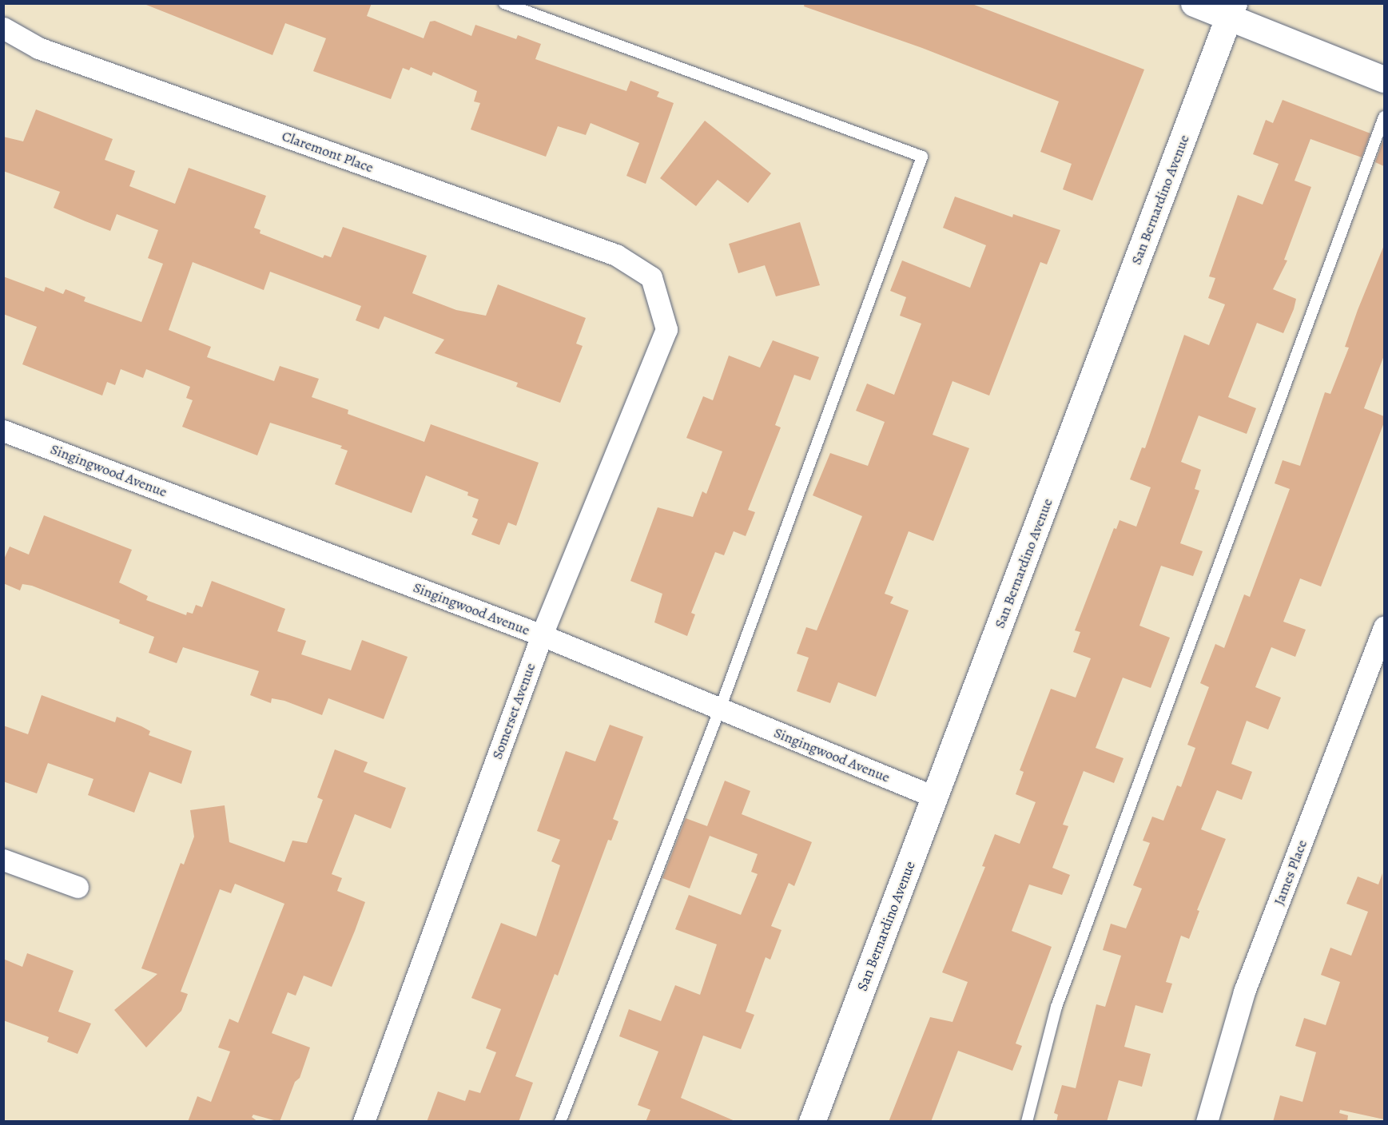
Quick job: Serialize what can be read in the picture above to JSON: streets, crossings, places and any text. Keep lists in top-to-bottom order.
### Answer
{
  "streets": {
    "main road": ["San Bernardino Avenue"],
    "street": [
      "Claremont Place",
      "Singingwood Avenue",
      "Somerset Avenue",
      "James Place"
    ]
  },
  "crossings": [
    ["Claremont Place", "Somerset Avenue"],
    ["San Bernardino Avenue", "Singingwood Avenue"],
    ["Singingwood Avenue", "Somerset Avenue"]
  ]
}
